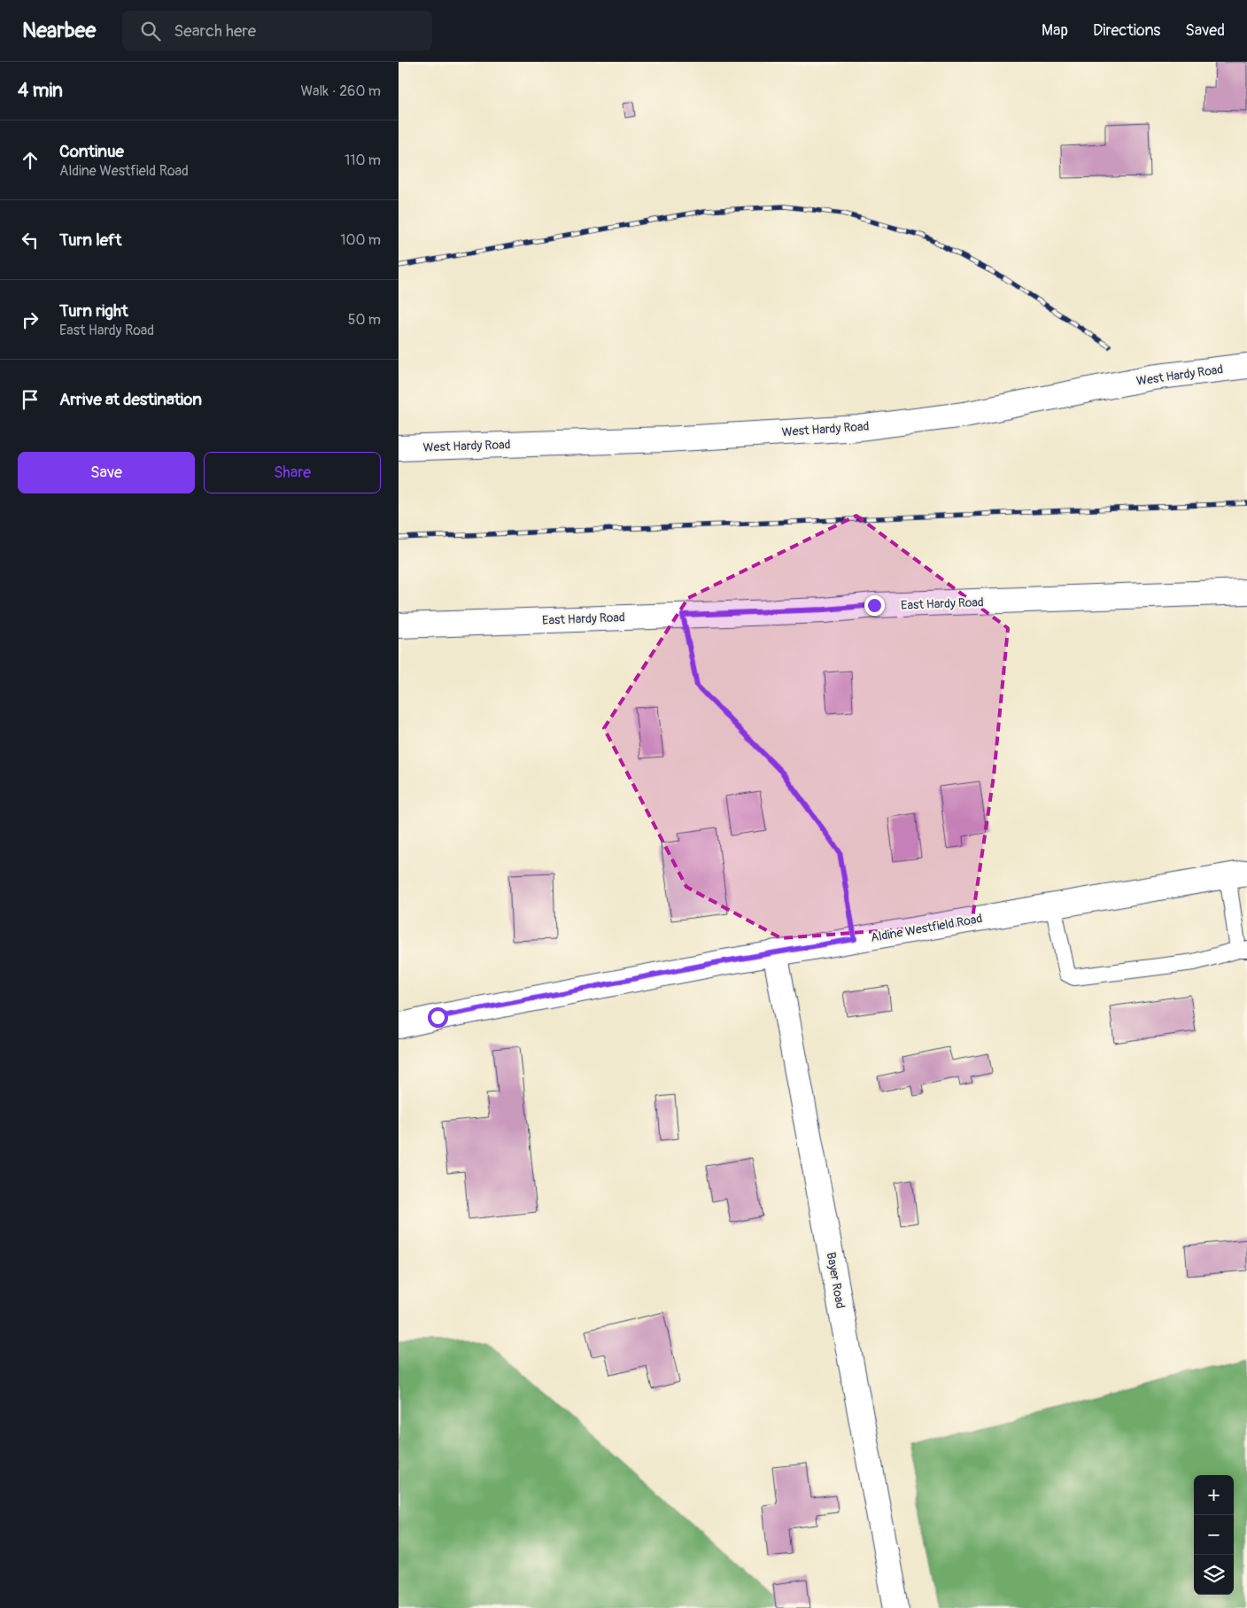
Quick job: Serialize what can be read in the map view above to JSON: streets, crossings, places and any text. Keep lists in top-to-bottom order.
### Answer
{
  "streets": {
    "main road": [
      "West Hardy Road",
      "East Hardy Road",
      "Aldine Westfield Road",
      "Bayer Road"
    ]
  },
  "crossings": [
    ["Aldine Westfield Road", "Bayer Road"]
  ],
  "page": {
    "header": "Nearbee",
    "search": "Search here",
    "nav": ["Map", "Directions", "Saved"],
    "heading": ["4 min", "Walk · 260 m"],
    "list": [
      ["Continue", "Aldine Westfield Road", "110 m"],
      ["Turn left", "100 m"],
      ["Turn right", "East Hardy Road", "50 m"],
      "Arrive at destination"
    ],
    "buttons": ["Save", "Share"],
    "map_buttons": ["+", "−"]
  }
}
